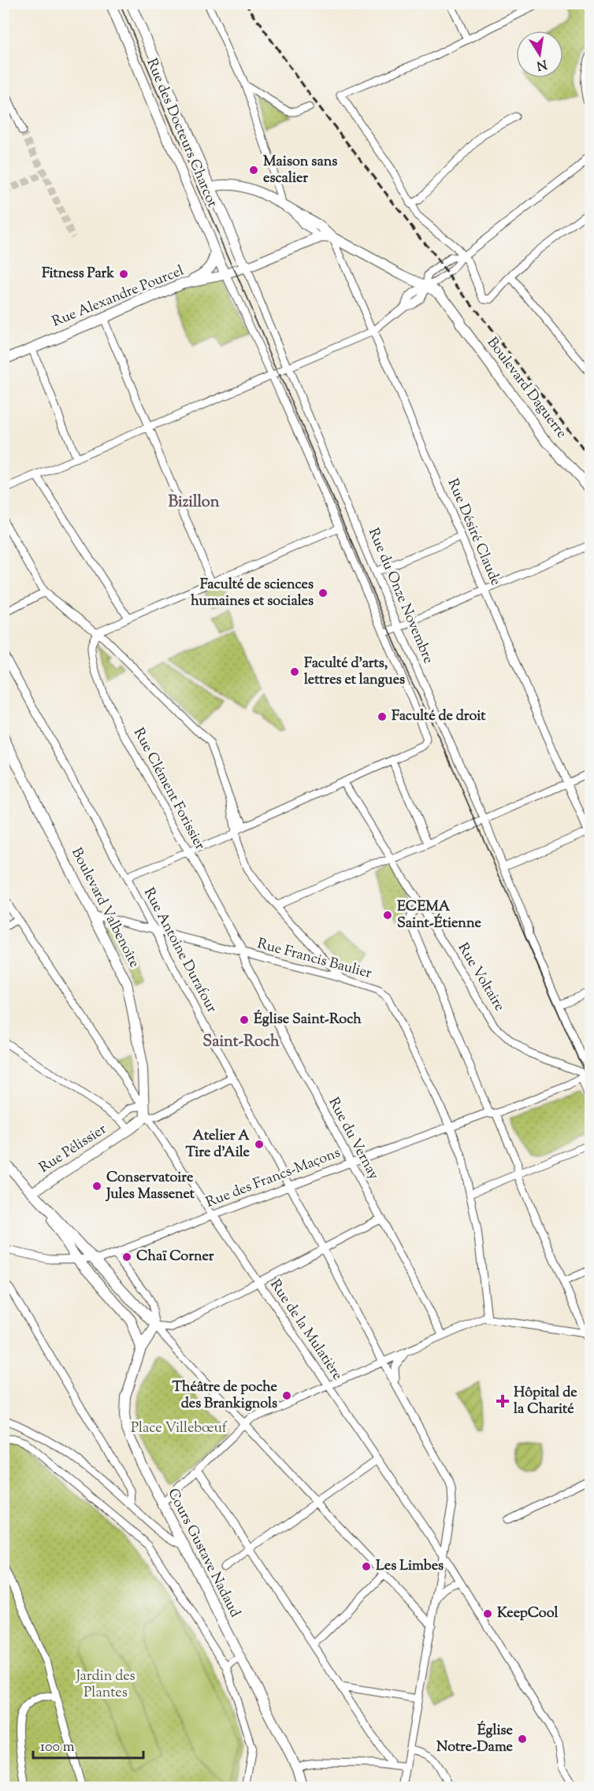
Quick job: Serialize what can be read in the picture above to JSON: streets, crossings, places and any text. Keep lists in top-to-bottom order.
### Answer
{
  "streets": {
    "main road": [
      "Rue des Docteurs Charcot",
      "Rue Alexandre Pourcel",
      "Boulevard Daguerre",
      "Boulevard Valbenoîte",
      "Rue Pélissier",
      "Cours Gustave Nadaud"
    ],
    "street": [
      "Rue Désiré Claude",
      "Rue du Onze Novembre",
      "Rue Clément Forissier",
      "Rue Antoine Durafour",
      "Rue Francis Baulier",
      "Rue Voltaire",
      "Rue du Vernay",
      "Rue des Francs-Maçons",
      "Rue de la Mulatière"
    ]
  },
  "crossings": [
    ["Rue des Docteurs Charcot", "Rue Alexandre Pourcel"],
    ["Rue des Docteurs Charcot", "Boulevard Daguerre"],
    ["Rue des Docteurs Charcot", "Rue du Onze Novembre"],
    ["Rue Alexandre Pourcel", "Boulevard Daguerre"],
    ["Rue Alexandre Pourcel", "Rue du Onze Novembre"],
    ["Boulevard Daguerre", "Rue Désiré Claude"],
    ["Rue du Onze Novembre", "Rue Voltaire"],
    ["Rue du Onze Novembre", "Rue des Francs-Maçons"],
    ["Rue Clément Forissier", "Rue Francis Baulier"],
    ["Rue Clément Forissier", "Rue du Vernay"],
    ["Boulevard Valbenoîte", "Rue Francis Baulier"],
    ["Boulevard Valbenoîte", "Rue Pélissier"],
    ["Boulevard Valbenoîte", "Rue de la Mulatière"],
    ["Rue Antoine Durafour", "Rue Francis Baulier"],
    ["Rue Antoine Durafour", "Rue des Francs-Maçons"],
    ["Rue Antoine Durafour", "Rue de la Mulatière"],
    ["Rue Francis Baulier", "Rue du Vernay"],
    ["Rue Francis Baulier", "Rue des Francs-Maçons"],
    ["Rue Voltaire", "Rue des Francs-Maçons"],
    ["Rue du Vernay", "Rue des Francs-Maçons"],
    ["Rue Pélissier", "Rue de la Mulatière"],
    ["Rue des Francs-Maçons", "Rue de la Mulatière"]
  ],
  "districts": ["Bizillon", "Saint-Roch"],
  "parks": ["Place Villebœuf", "Jardin des Plantes"],
  "places": {
    "other": [
      "Maison sans escalier",
      "Fitness Park",
      "Faculté de sciences humaines et sociales",
      "Faculté d'arts, lettres et langues",
      "Faculté de droit",
      "ECEMA Saint-Étienne",
      "Église Saint-Roch",
      "Atelier A Tire d'Aile",
      "Conservatoire Jules Massenet",
      "Chaï Corner",
      "Théâtre de poche des Brankignols",
      "Les Limbes",
      "KeepCool",
      "Église Notre-Dame"
    ],
    "health": ["Hôpital de la Charité"]
  },
  "scale_bar": "100 m",
  "north": "bottom"
}
